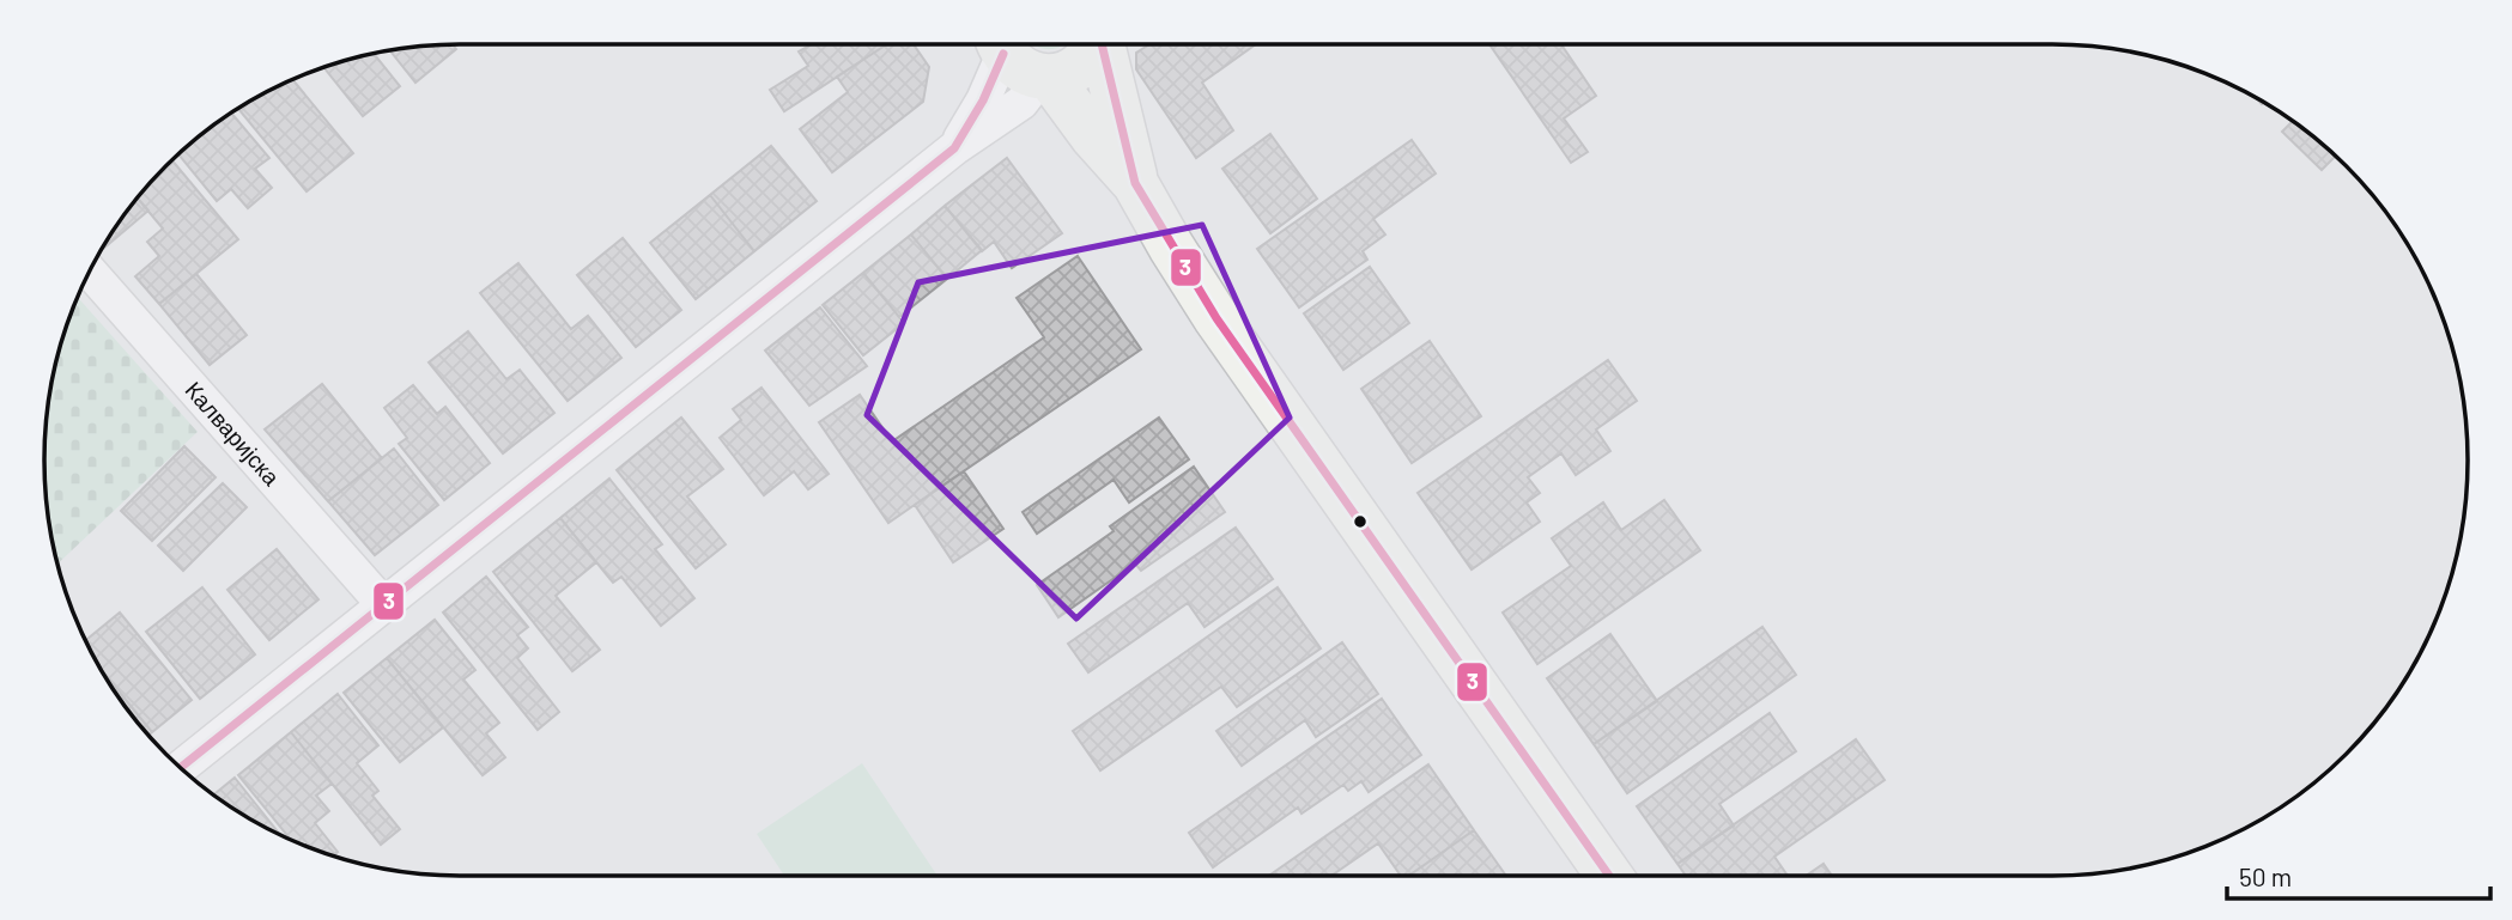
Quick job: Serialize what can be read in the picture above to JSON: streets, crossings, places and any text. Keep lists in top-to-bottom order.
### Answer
{
  "streets": {
    "street": ["Калваријска"]
  },
  "lines": ["transit line 3"],
  "scale_bar": "50 m"
}
